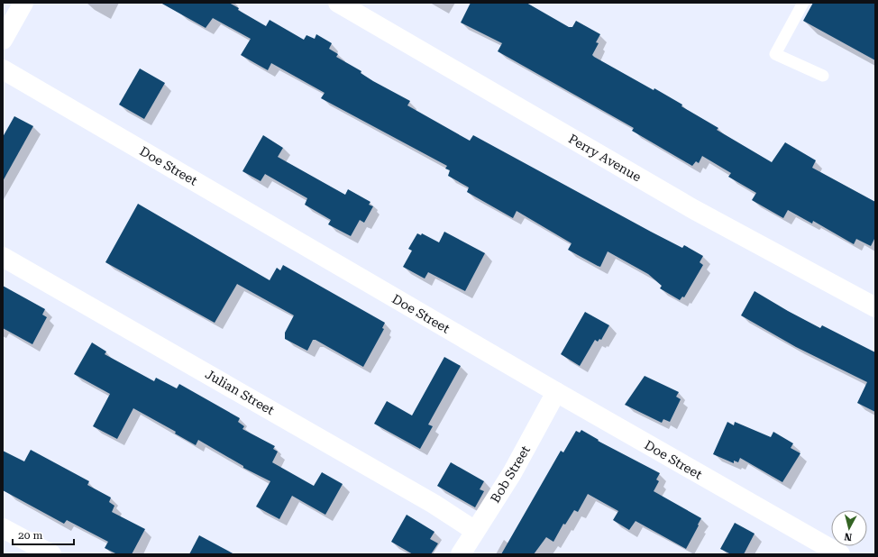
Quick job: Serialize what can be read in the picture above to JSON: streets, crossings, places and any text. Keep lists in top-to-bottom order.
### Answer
{
  "streets": {
    "street": [
      "Perry Avenue",
      "Doe Street",
      "Julian Street",
      "Bob Street"
    ]
  },
  "crossings": [
    ["Doe Street", "Bob Street"],
    ["Julian Street", "Bob Street"]
  ],
  "scale_bar": "20 m",
  "north": "bottom"
}
